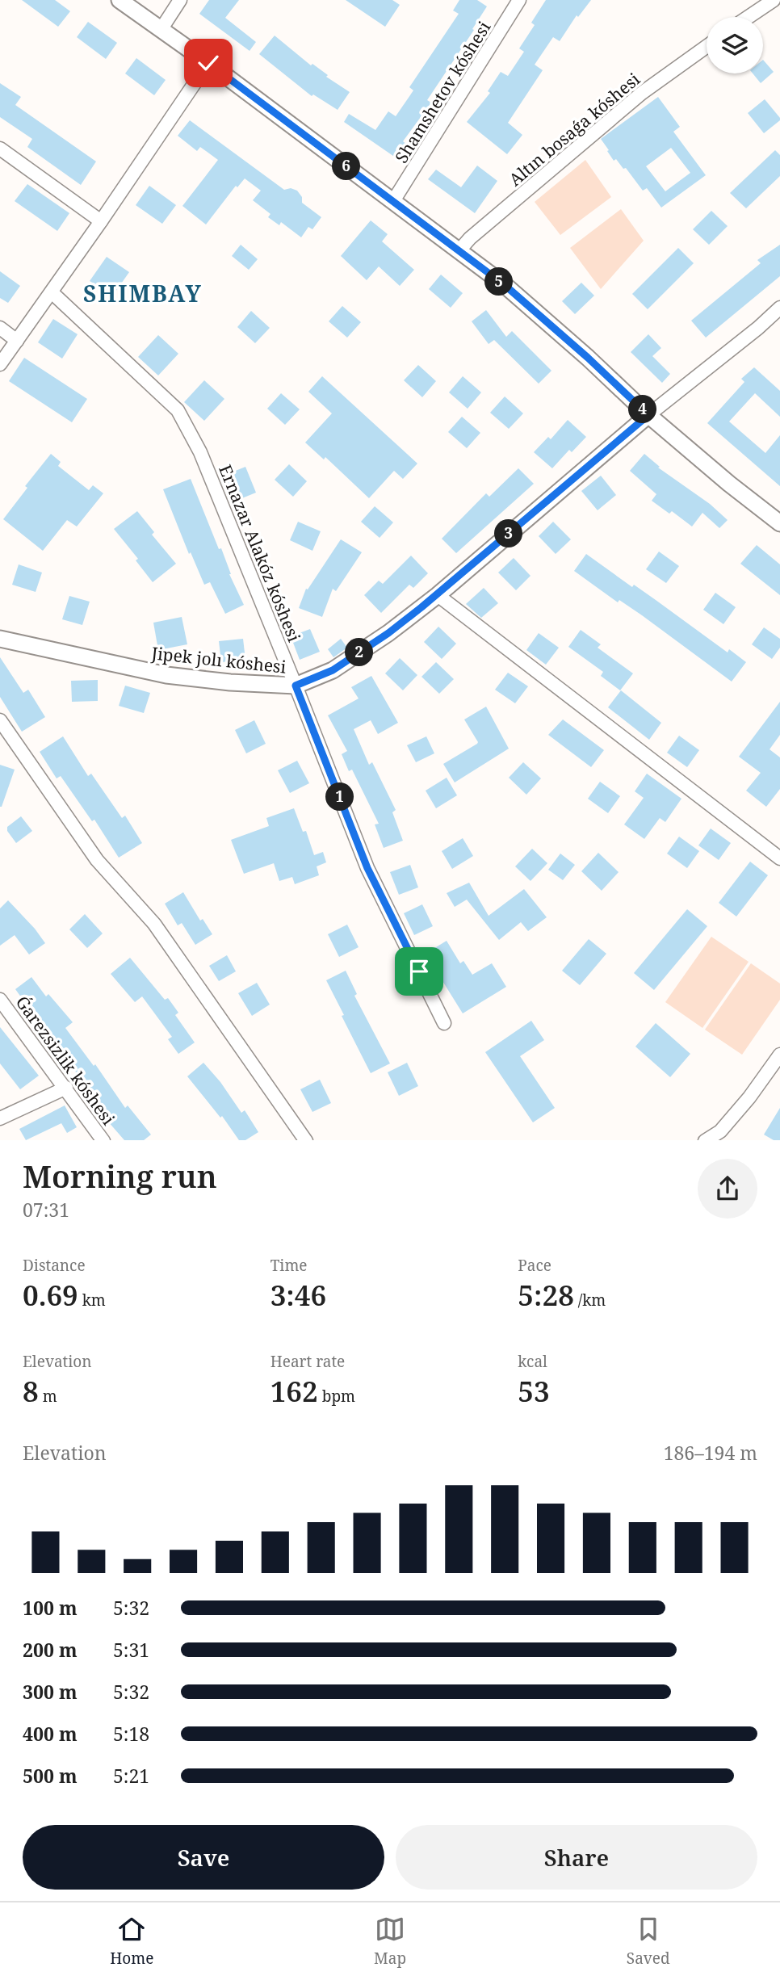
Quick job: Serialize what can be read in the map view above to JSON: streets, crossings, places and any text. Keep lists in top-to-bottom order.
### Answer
{
  "streets": {
    "street": [
      "Shamshetov kóshesi",
      "Altın bosaǵa kóshesi",
      "Ernazar Alakóz kóshesi",
      "Jipek jolı kóshesi",
      "Ǵarezsizlik kóshesi"
    ]
  },
  "crossings": [
    ["Ernazar Alakóz kóshesi", "Jipek jolı kóshesi"]
  ],
  "districts": ["SHIMBAY"],
  "page": {
    "pins": [
      "6",
      "5",
      "4",
      "3",
      "2",
      "1"
    ],
    "heading": ["Morning run", "07:31"],
    "stats": [
      ["Distance", "0.69 km"],
      ["Time", "3:46"],
      ["Pace", "5:28 /km"],
      ["Elevation", "8 m"],
      ["Heart rate", "162 bpm"],
      ["kcal", "53"]
    ],
    "chart": ["Elevation", "186–194 m"],
    "list": [
      {
        "name": "100 m",
        "note": "5:32"
      },
      {
        "name": "200 m",
        "note": "5:31"
      },
      {
        "name": "300 m",
        "note": "5:32"
      },
      {
        "name": "400 m",
        "note": "5:18"
      },
      {
        "name": "500 m",
        "note": "5:21"
      }
    ],
    "buttons": ["Save", "Share"],
    "tabs": ["Home", "Map", "Saved"]
  }
}
